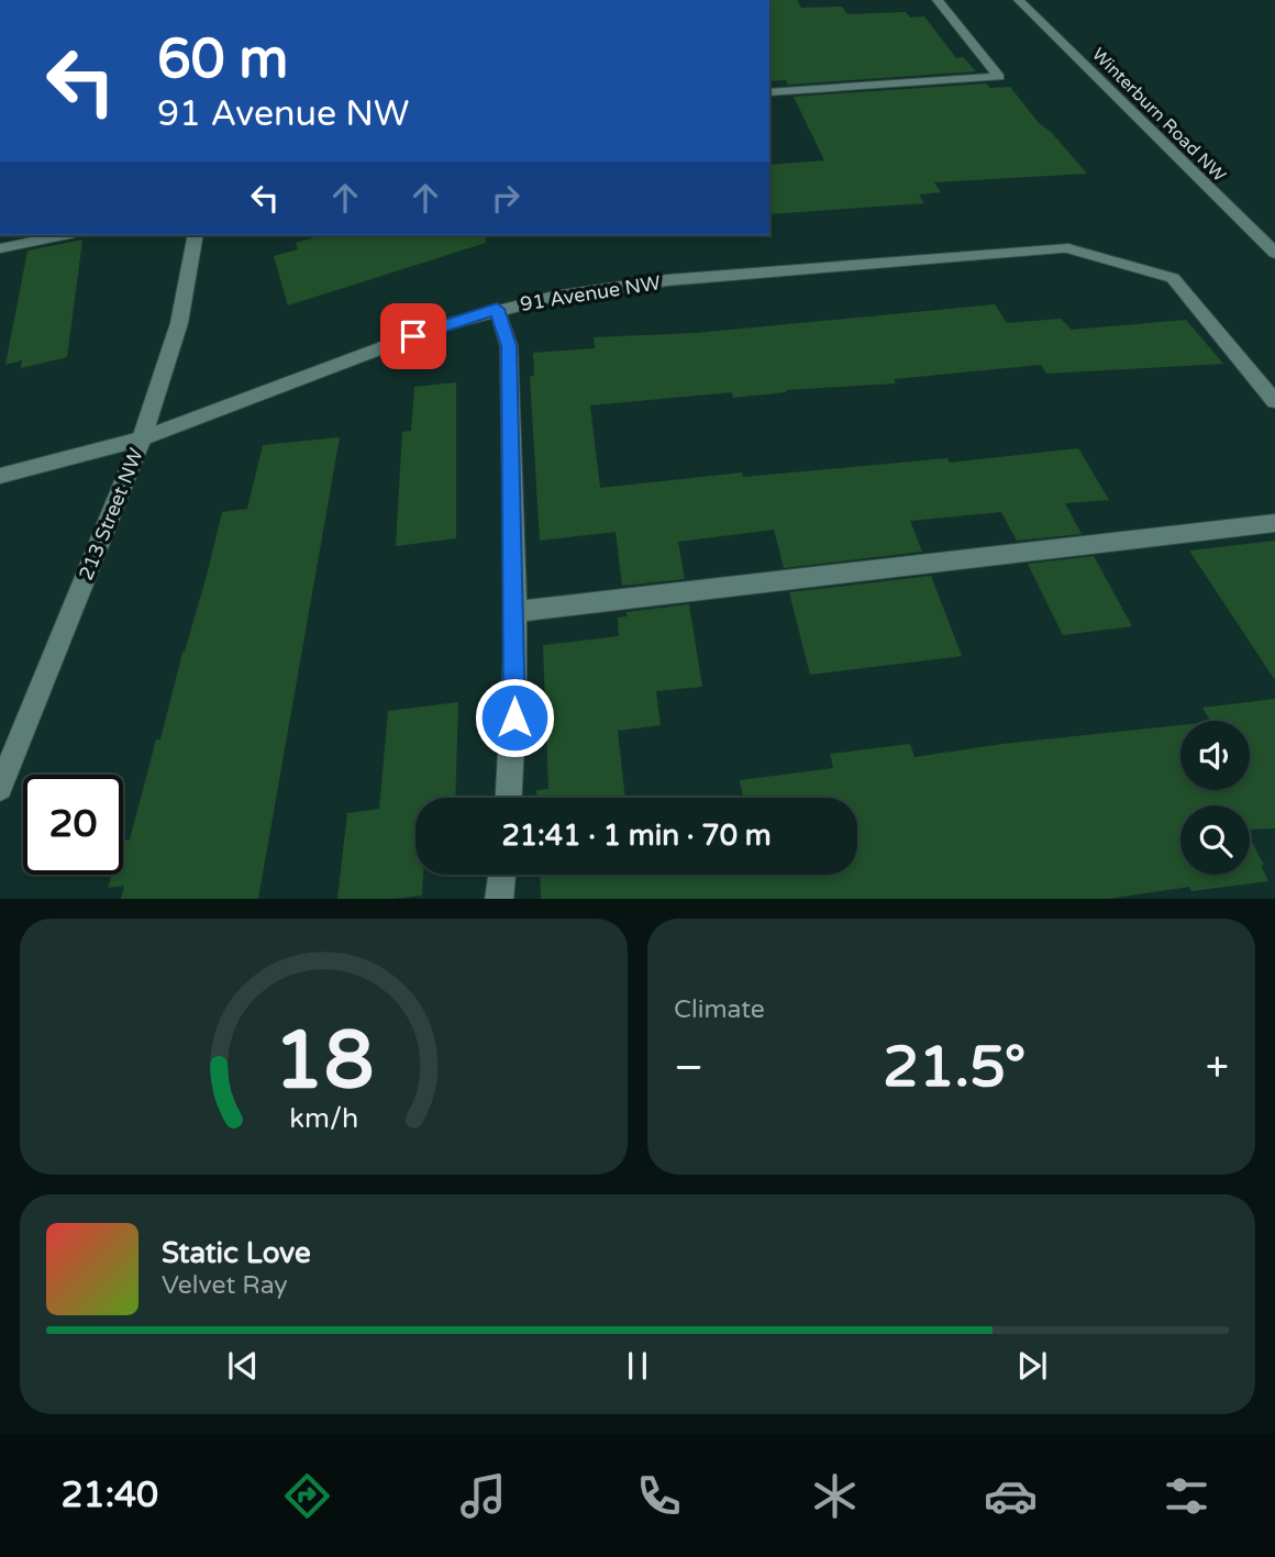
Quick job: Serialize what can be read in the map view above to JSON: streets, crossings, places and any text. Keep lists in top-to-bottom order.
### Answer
{
  "streets": {
    "street": ["Winterburn Road NW", "91 Avenue NW", "213 Street NW"]
  },
  "crossings": [
    ["91 Avenue NW", "213 Street NW"]
  ],
  "page": {
    "turn": ["60 m", "91 Avenue NW"],
    "limit": "20",
    "trip": "21:41 · 1 min · 70 m",
    "tile": "Climate",
    "heat": ["−", "21.5°", "+"],
    "song": ["Static Love", "Velvet Ray"],
    "tabs": "21:40",
    "gauge": ["18", "km/h"]
  }
}
